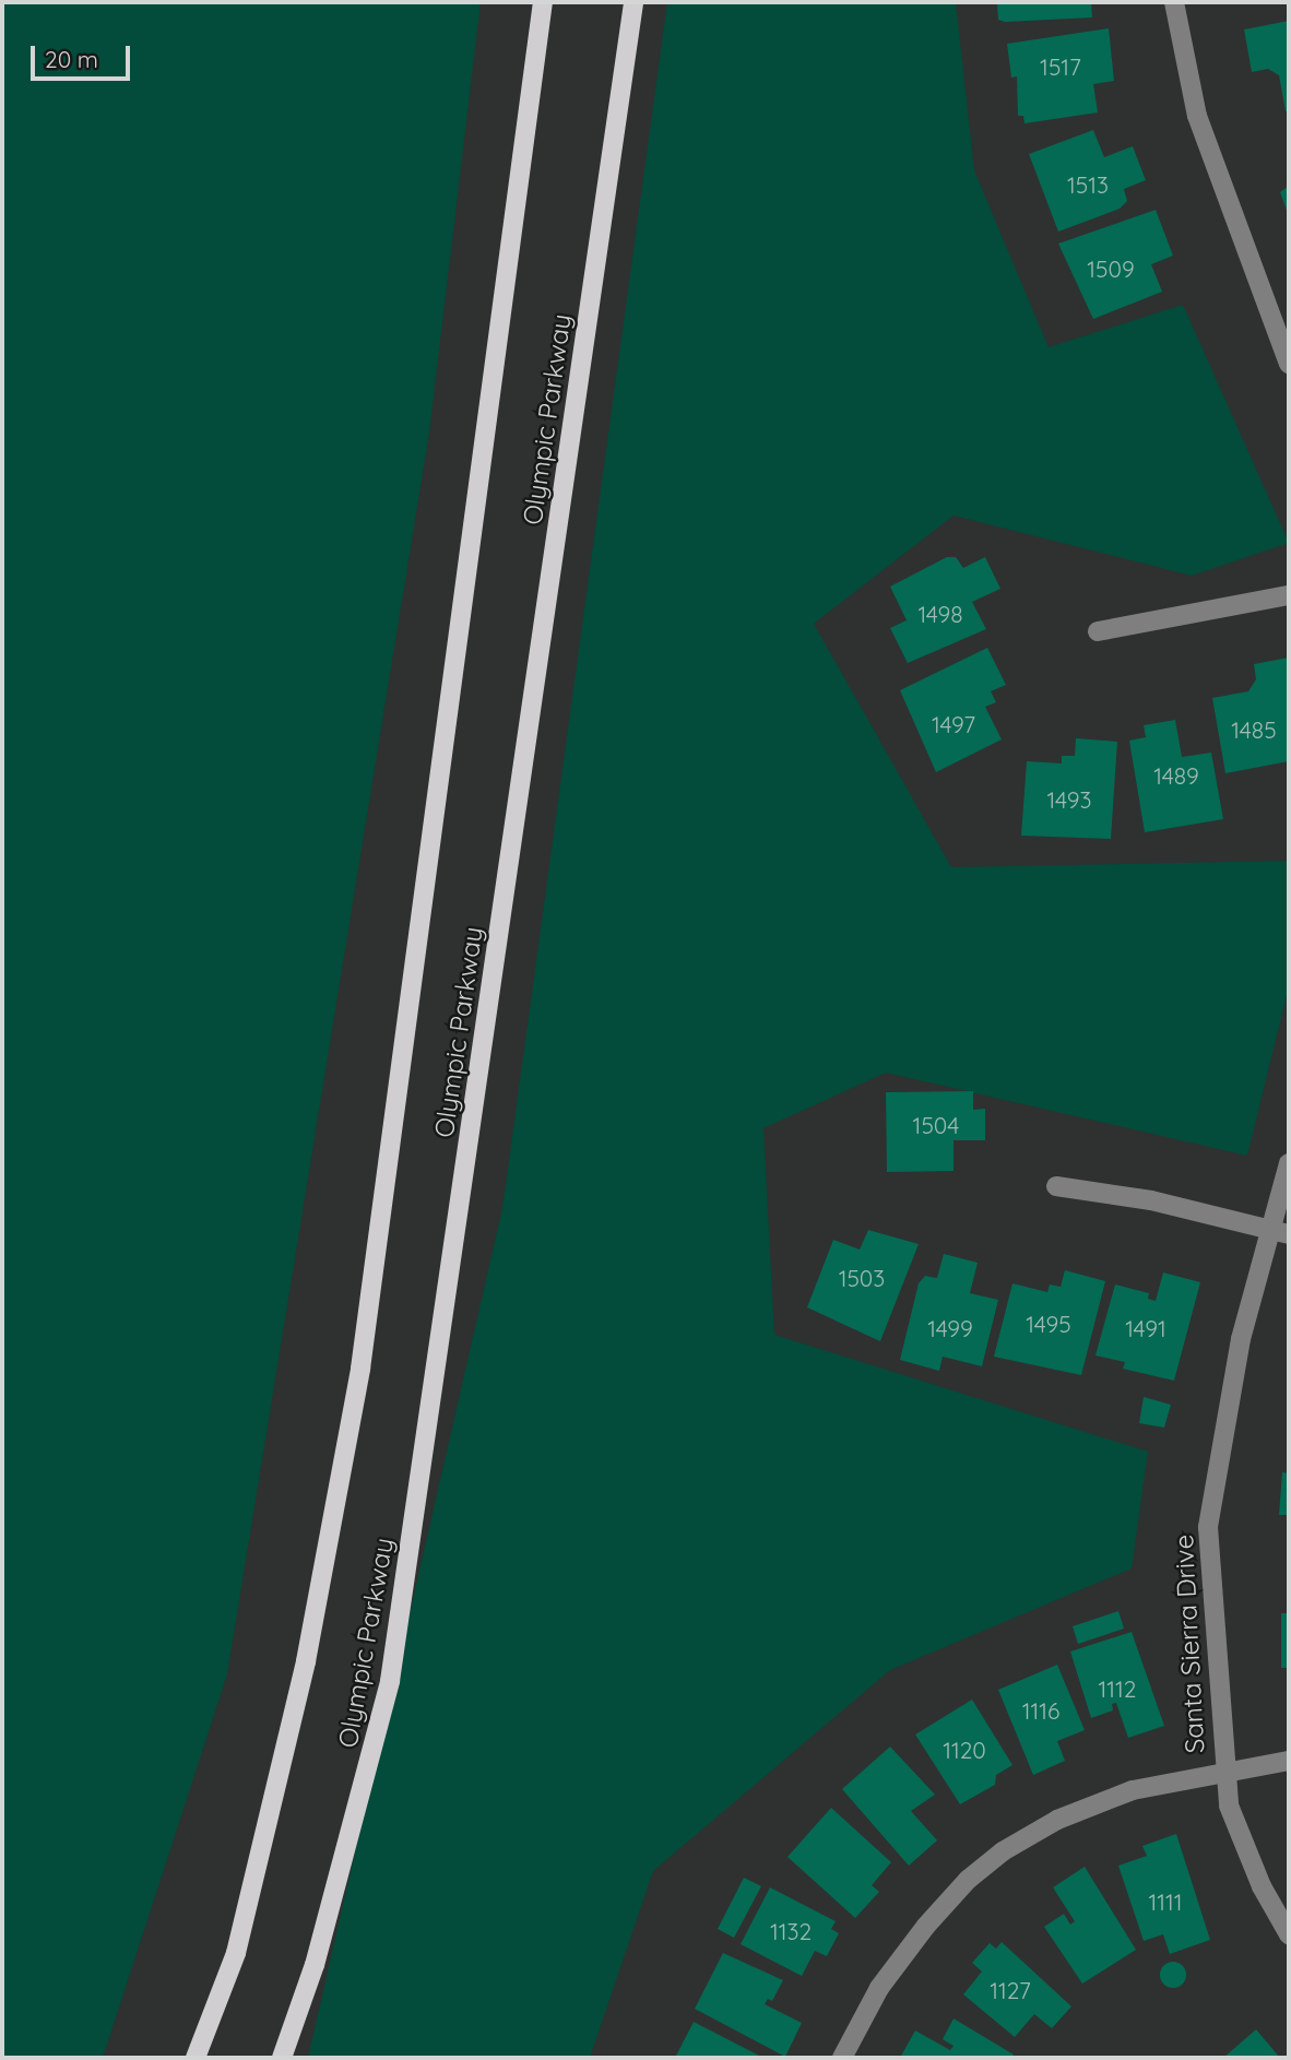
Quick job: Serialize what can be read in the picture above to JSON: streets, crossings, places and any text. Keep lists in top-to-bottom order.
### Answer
{
  "streets": {
    "main road": ["Olympic Parkway"],
    "street": ["Santa Sierra Drive"]
  },
  "house_numbers": [
    "1517",
    "1513",
    "1509",
    "1498",
    "1497",
    "1485",
    "1489",
    "1493",
    "1504",
    "1503",
    "1495",
    "1499",
    "1491",
    "1112",
    "1116",
    "1120",
    "1111",
    "1132",
    "1127"
  ],
  "scale_bar": "20 m"
}
